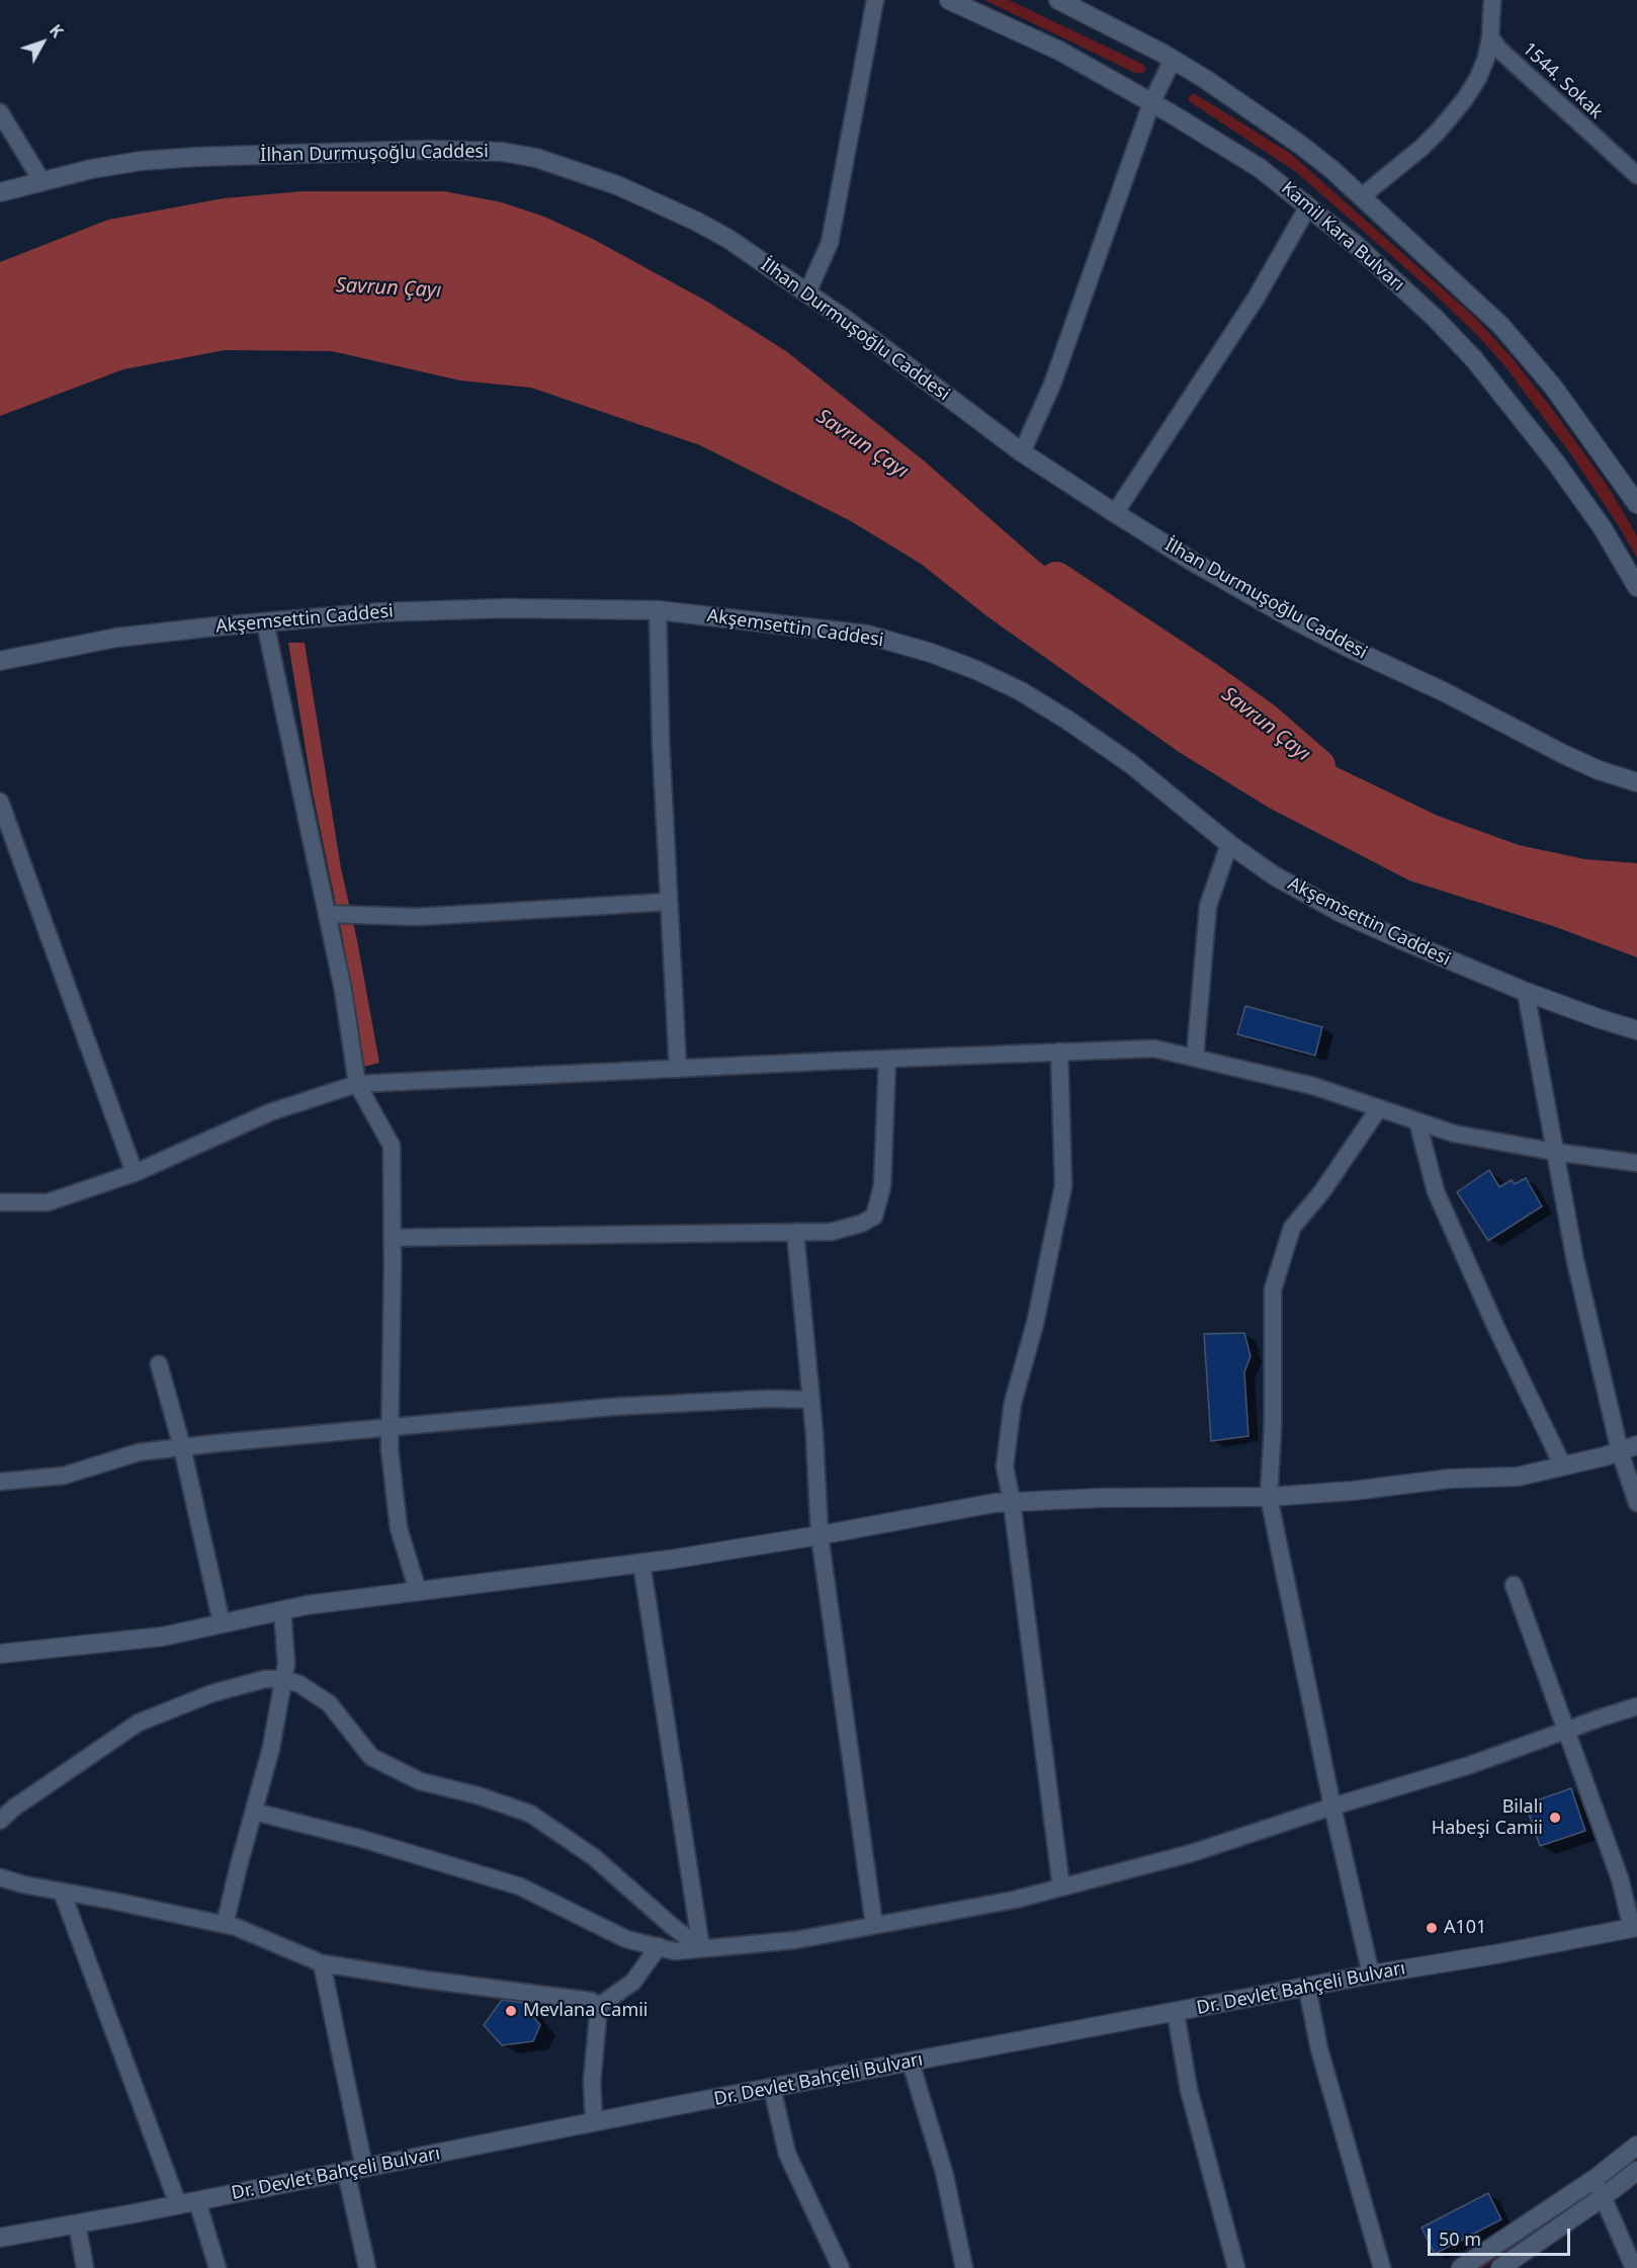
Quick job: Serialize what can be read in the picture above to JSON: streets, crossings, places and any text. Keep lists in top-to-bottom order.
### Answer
{
  "streets": {
    "street": [
      "1544. Sokak",
      "İlhan Durmuşoğlu Caddesi",
      "Kamil Kara Bulvarı",
      "Akşemsettin Caddesi",
      "Dr. Devlet Bahçeli Bulvarı"
    ]
  },
  "water": ["Savrun Çayı"],
  "places": ["Bilalı Habeşi Camii", "A101", "Mevlana Camii"],
  "scale_bar": "50 m",
  "north": "top right"
}
